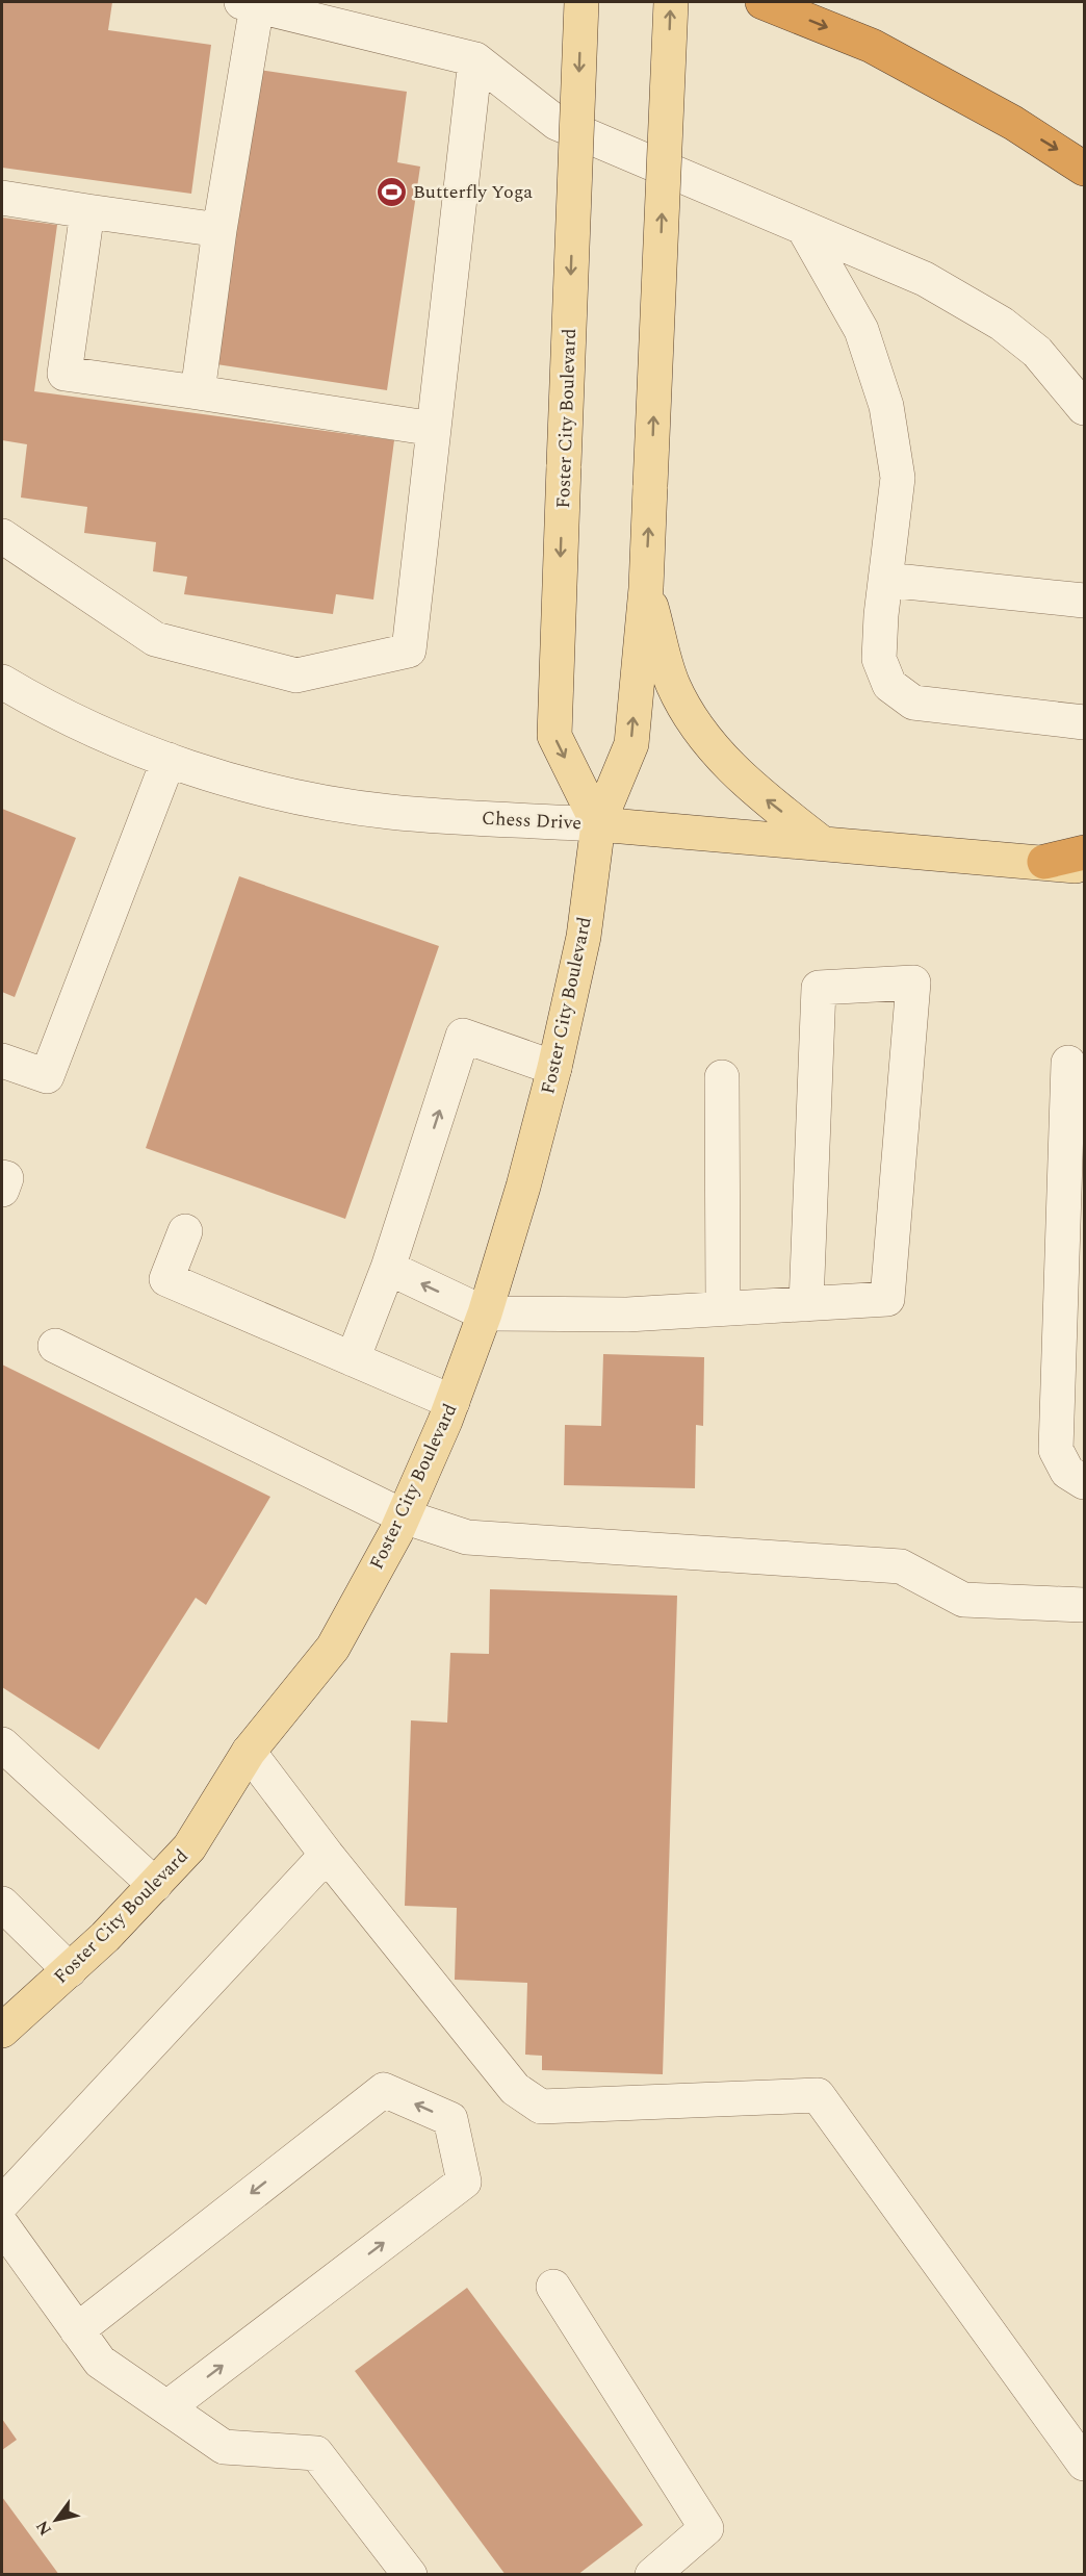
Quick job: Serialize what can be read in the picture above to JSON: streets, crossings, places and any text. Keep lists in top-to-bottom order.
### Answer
{
  "streets": {
    "main road": ["Foster City Boulevard", "Chess Drive"]
  },
  "crossings": [
    ["Foster City Boulevard", "Chess Drive"]
  ],
  "places": {
    "sports": ["Butterfly Yoga"]
  },
  "north": "bottom left"
}
